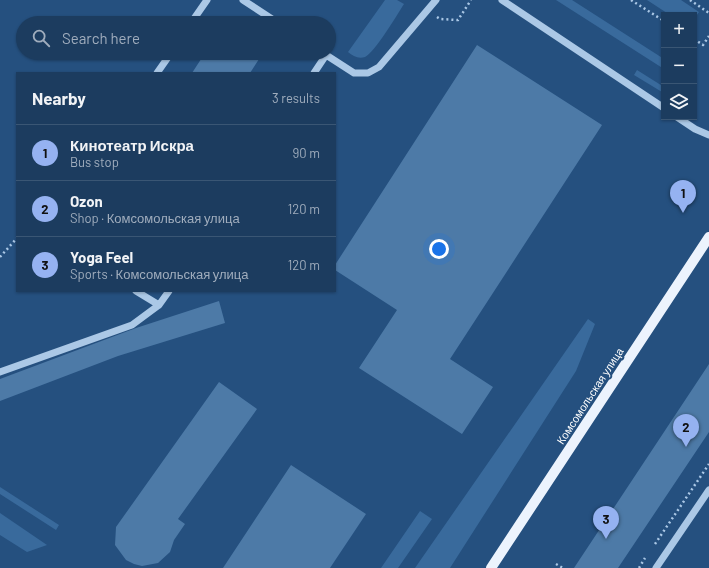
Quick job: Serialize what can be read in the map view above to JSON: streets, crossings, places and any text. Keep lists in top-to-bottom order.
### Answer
{
  "streets": {
    "main road": ["Комсомольская улица"]
  },
  "page": {
    "map_buttons": ["+", "−"],
    "search": "Search here",
    "heading": ["Nearby", "3 results"],
    "list": [
      {
        "mark": "1",
        "name": "Кинотеатр Искра",
        "note": "Bus stop",
        "value": "90 m"
      },
      {
        "mark": "2",
        "name": "Ozon",
        "note": "Shop · Комсомольская улица",
        "value": "120 m"
      },
      {
        "mark": "3",
        "name": "Yoga Feel",
        "note": "Sports · Комсомольская улица",
        "value": "120 m"
      }
    ],
    "pins": ["1", "2", "3"]
  }
}
